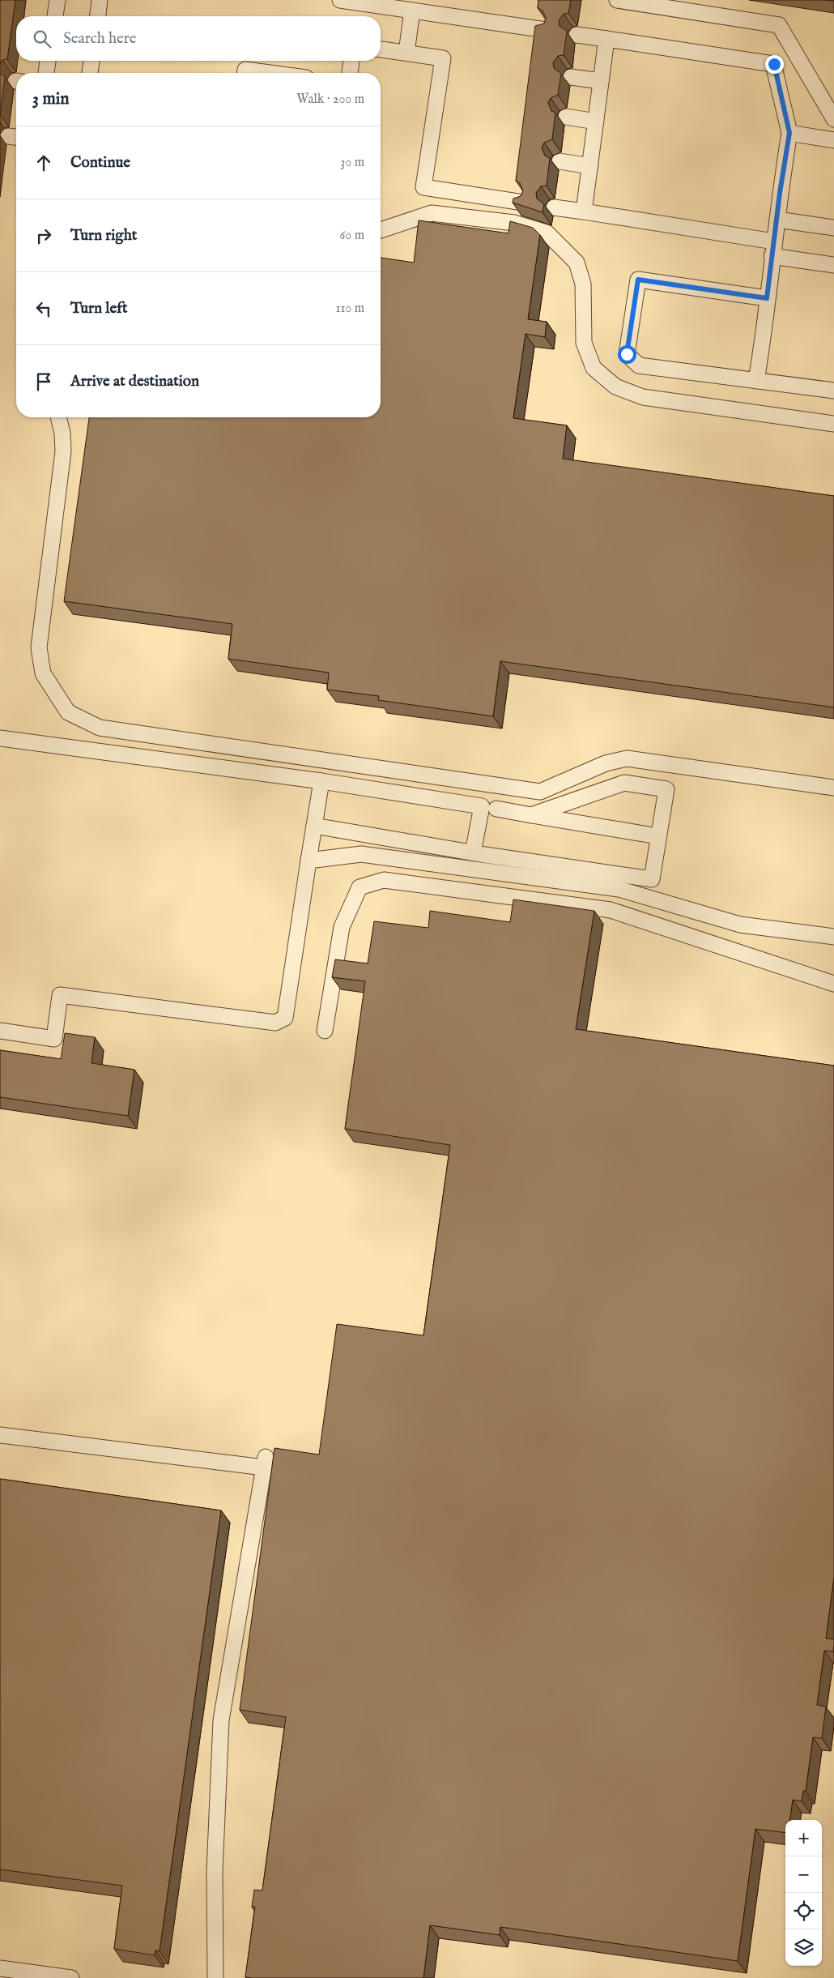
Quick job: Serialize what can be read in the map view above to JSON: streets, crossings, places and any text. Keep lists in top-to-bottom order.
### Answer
{
  "page": {
    "search": "Search here",
    "heading": ["3 min", "Walk · 200 m"],
    "list": [
      ["Continue", "30 m"],
      ["Turn right", "60 m"],
      ["Turn left", "110 m"],
      "Arrive at destination"
    ],
    "map_buttons": ["+", "−"]
  }
}
